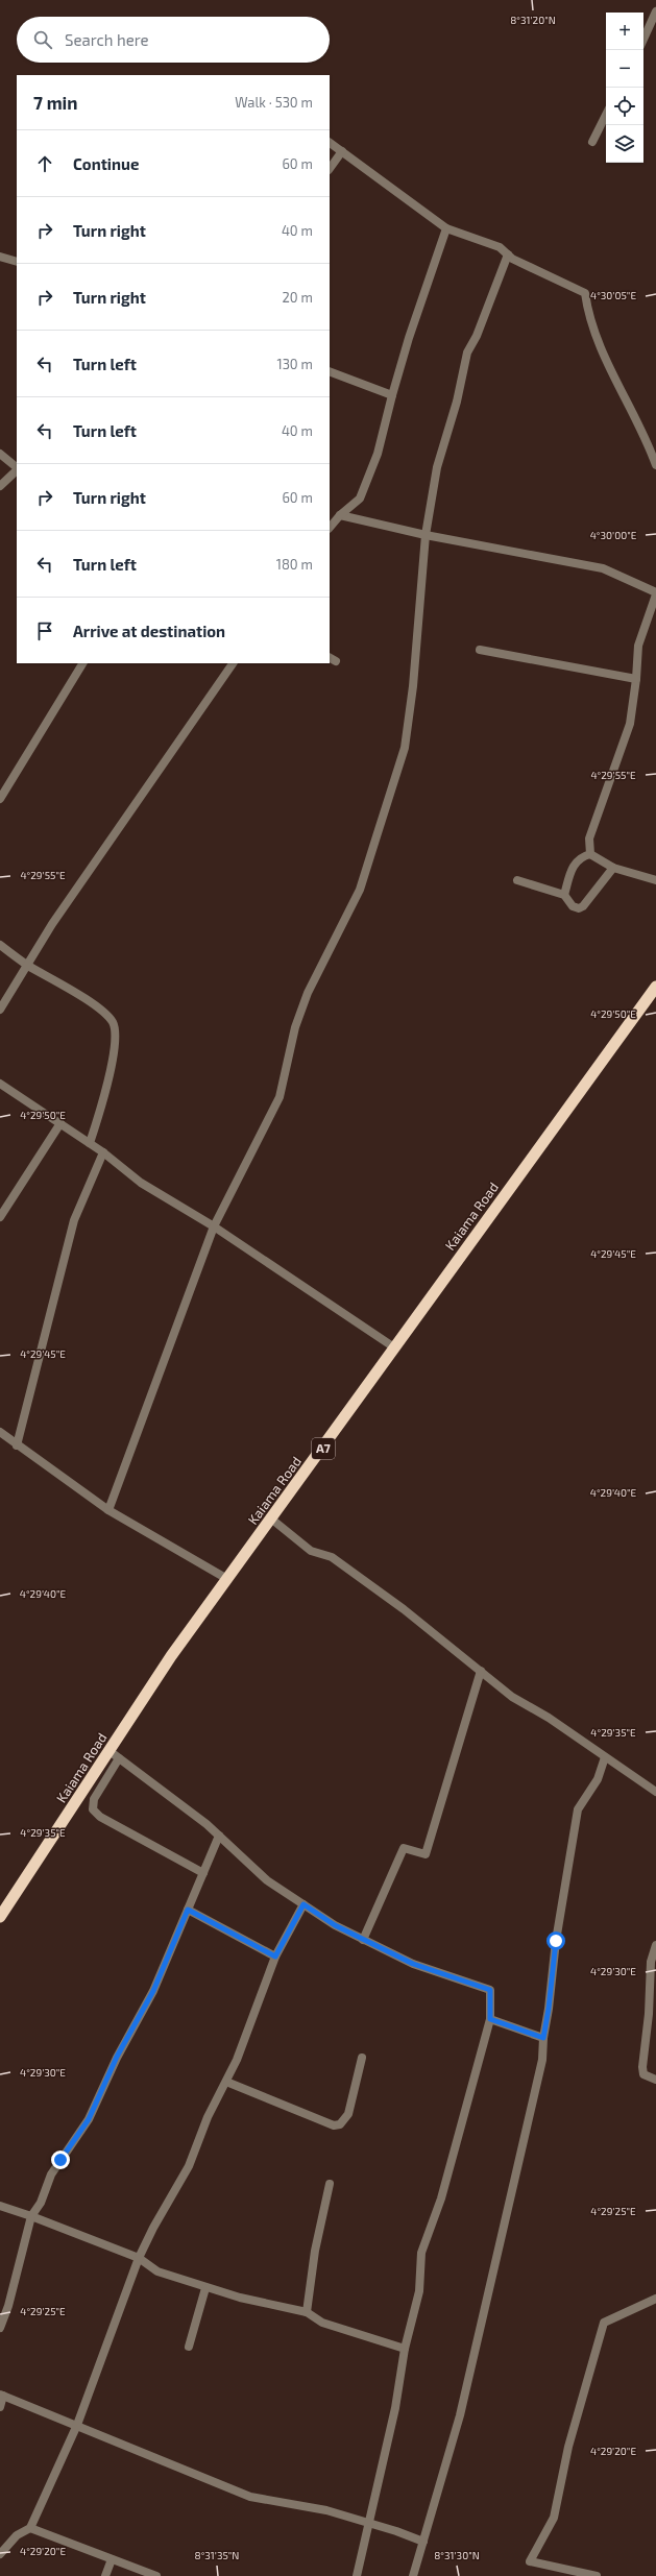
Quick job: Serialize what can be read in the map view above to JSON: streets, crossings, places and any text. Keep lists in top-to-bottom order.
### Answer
{
  "streets": {
    "highway": ["Kaiama Road", "A7"]
  },
  "page": {
    "map_buttons": ["+", "−"],
    "search": "Search here",
    "heading": ["7 min", "Walk · 530 m"],
    "list": [
      ["Continue", "60 m"],
      ["Turn right", "40 m"],
      ["Turn right", "20 m"],
      ["Turn left", "130 m"],
      ["Turn left", "40 m"],
      ["Turn right", "60 m"],
      ["Turn left", "180 m"],
      "Arrive at destination"
    ]
  },
  "coordinates": [
    "8°31'20\"N",
    "4°30'05\"E",
    "4°30'00\"E",
    "4°29'55\"E",
    "4°29'50\"E",
    "4°29'45\"E",
    "4°29'40\"E",
    "4°29'35\"E",
    "4°29'30\"E",
    "4°29'25\"E",
    "4°29'20\"E",
    "8°31'35\"N",
    "8°31'30\"N"
  ]
}
